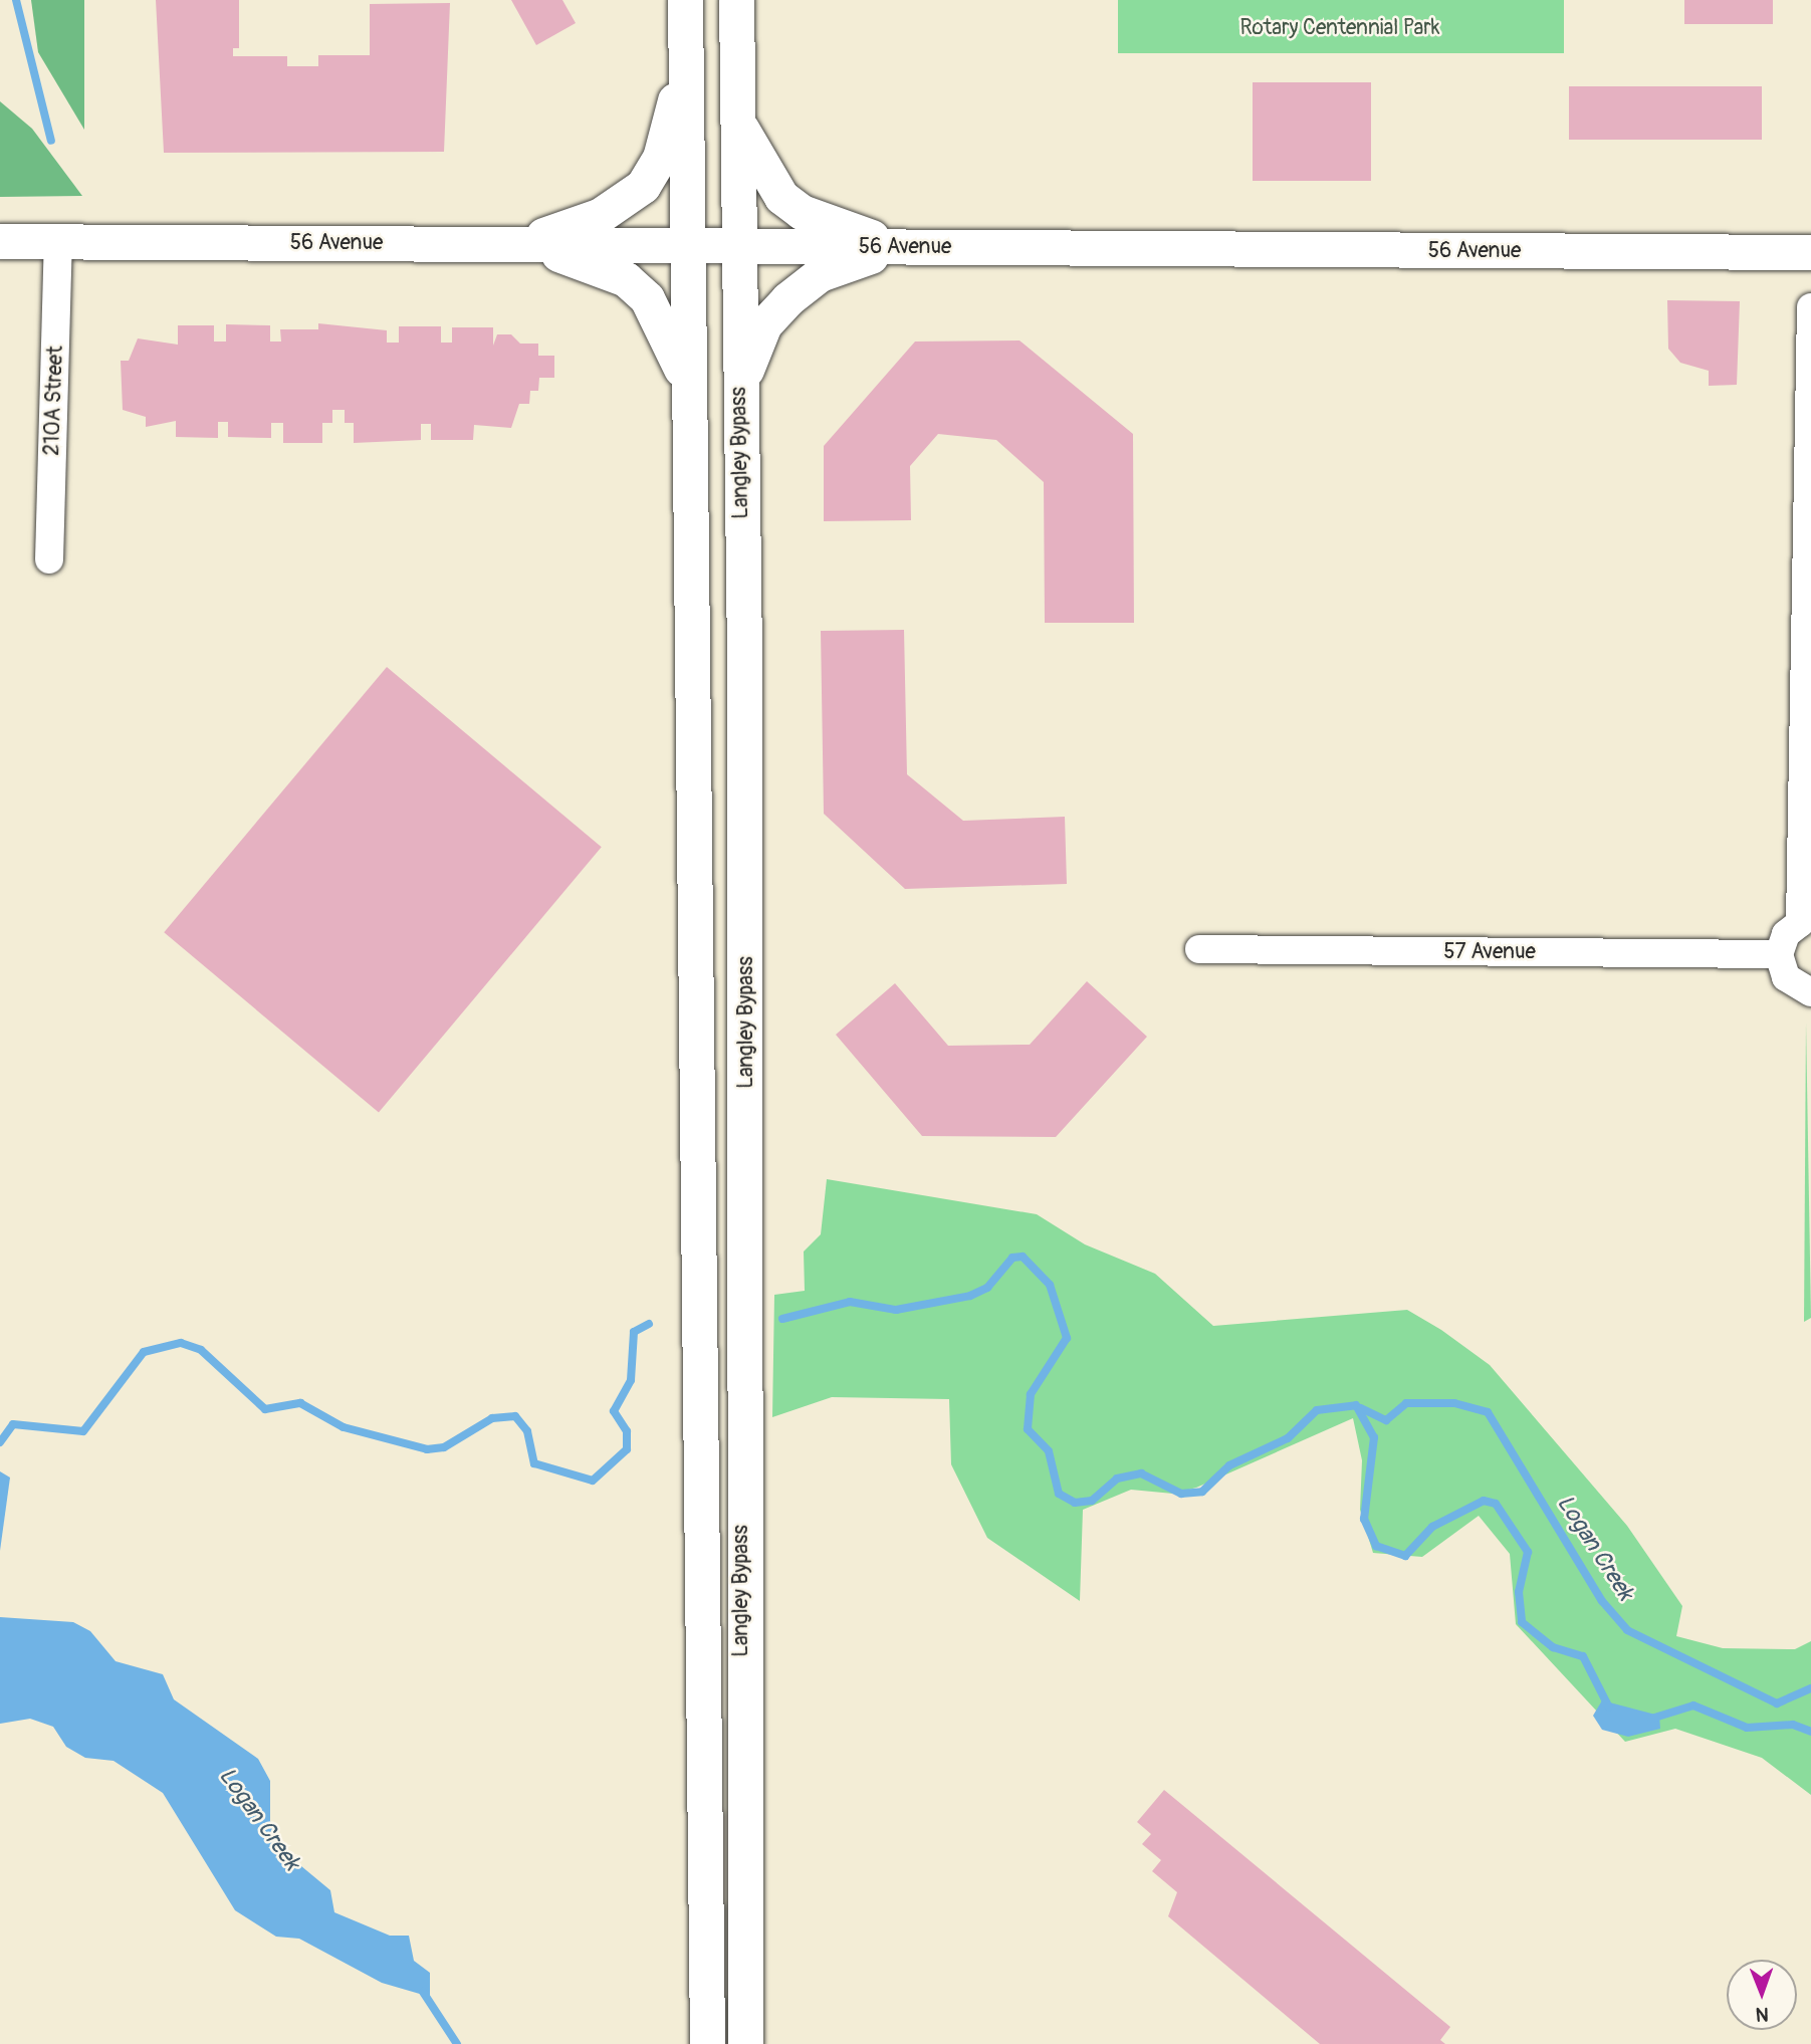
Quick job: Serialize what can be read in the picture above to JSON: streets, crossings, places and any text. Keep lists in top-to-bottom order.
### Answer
{
  "streets": {
    "main road": ["56 Avenue", "Langley Bypass"],
    "street": ["210A Street", "57 Avenue"]
  },
  "crossings": [
    ["56 Avenue", "210A Street"],
    ["56 Avenue", "Langley Bypass"]
  ],
  "water": ["Logan Creek"],
  "parks": ["Rotary Centennial Park"],
  "north": "bottom"
}
